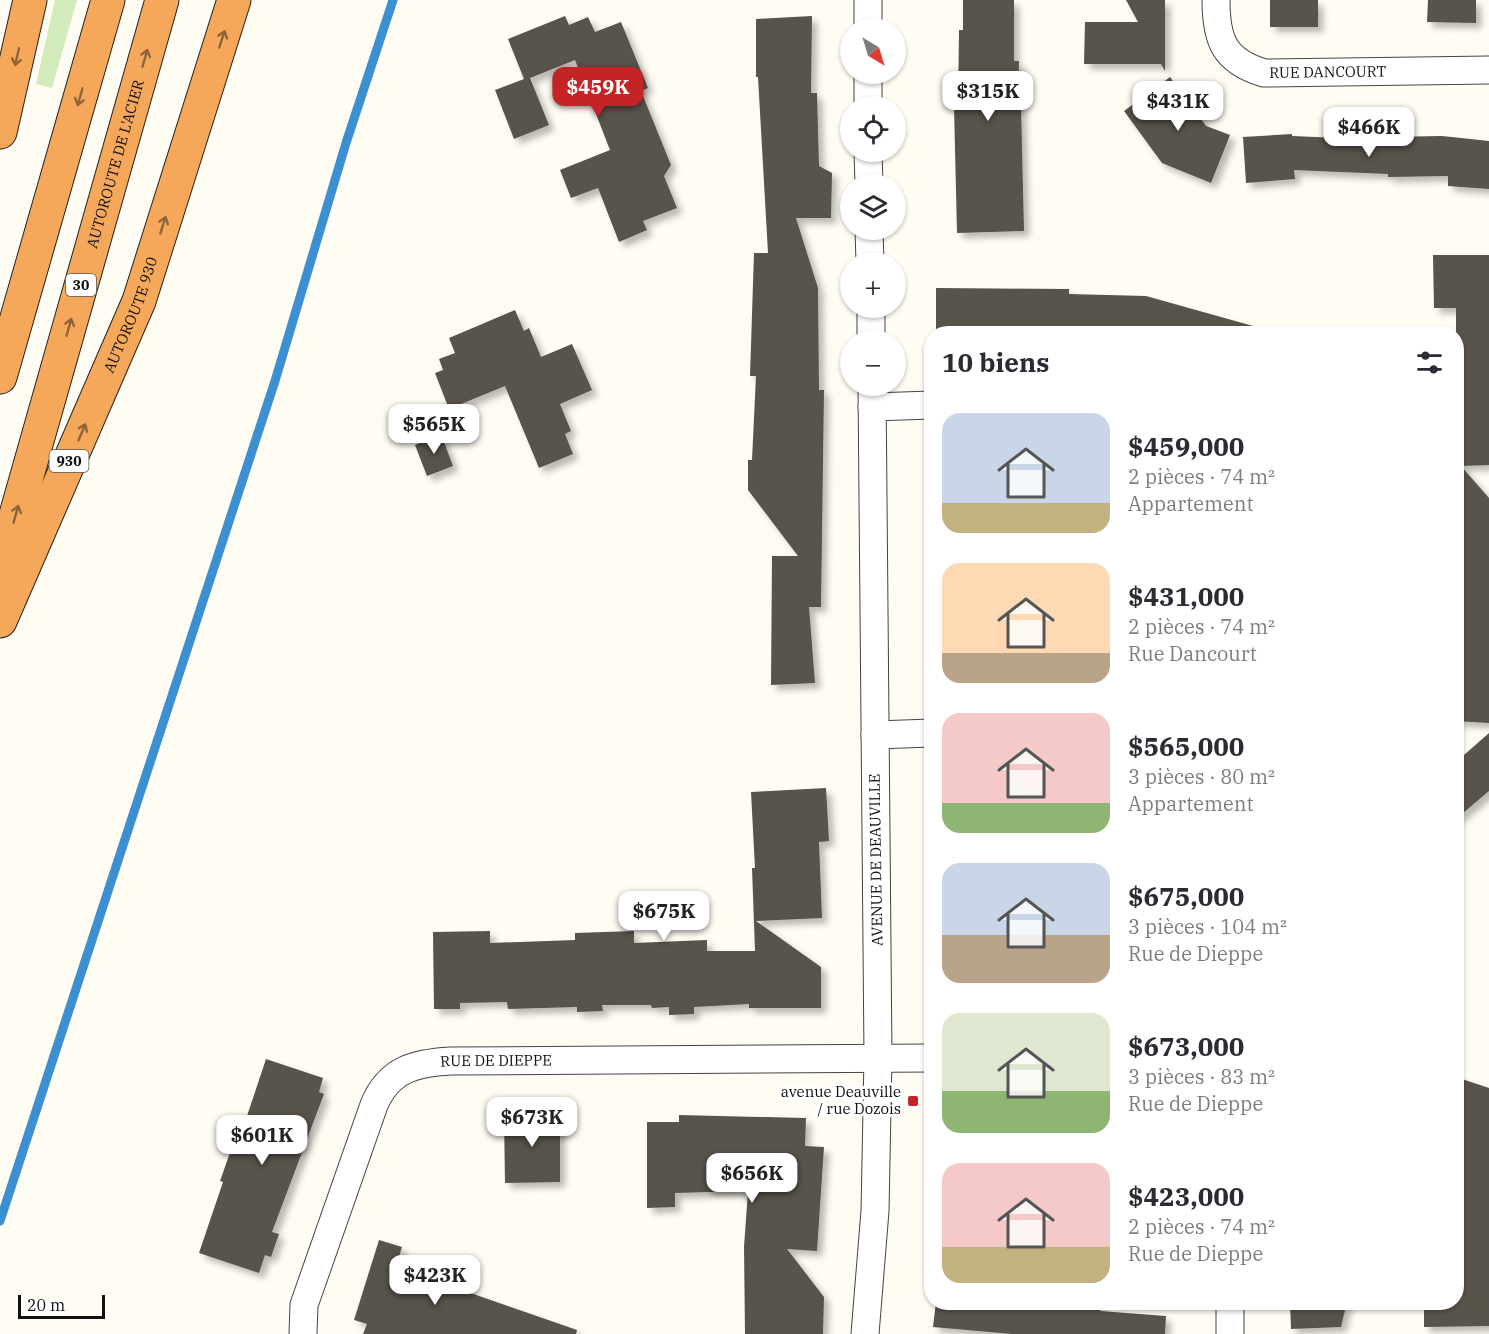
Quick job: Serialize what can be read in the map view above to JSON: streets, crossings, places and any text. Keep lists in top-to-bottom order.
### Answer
{
  "streets": {
    "highway": [
      "AUTOROUTE DE L'ACIER",
      "30",
      "AUTOROUTE 930",
      "930"
    ],
    "street": ["RUE DANCOURT", "AVENUE DE DEAUVILLE", "RUE DE DIEPPE"]
  },
  "crossings": [
    ["AVENUE DE DEAUVILLE", "RUE DE DIEPPE"]
  ],
  "places": {
    "transit": ["avenue Deauville / rue Dozois"]
  },
  "scale_bar": "20 m",
  "north": "bottom right",
  "page": {
    "map_buttons": ["+", "−"],
    "price": [
      "$459K",
      "$315K",
      "$431K",
      "$466K",
      "$565K",
      "$675K",
      "$673K",
      "$601K",
      "$656K",
      "$423K"
    ],
    "heading": "10 biens",
    "list": [
      {
        "name": "$459,000",
        "note": "2 pièces · 74 m² · Appartement"
      },
      {
        "name": "$431,000",
        "note": "2 pièces · 74 m² · Rue Dancourt"
      },
      {
        "name": "$565,000",
        "note": "3 pièces · 80 m² · Appartement"
      },
      {
        "name": "$675,000",
        "note": "3 pièces · 104 m² · Rue de Dieppe"
      },
      {
        "name": "$673,000",
        "note": "3 pièces · 83 m² · Rue de Dieppe"
      },
      {
        "name": "$423,000",
        "note": "2 pièces · 74 m² · Rue de Dieppe"
      }
    ],
    "scale": "20 m"
  }
}
